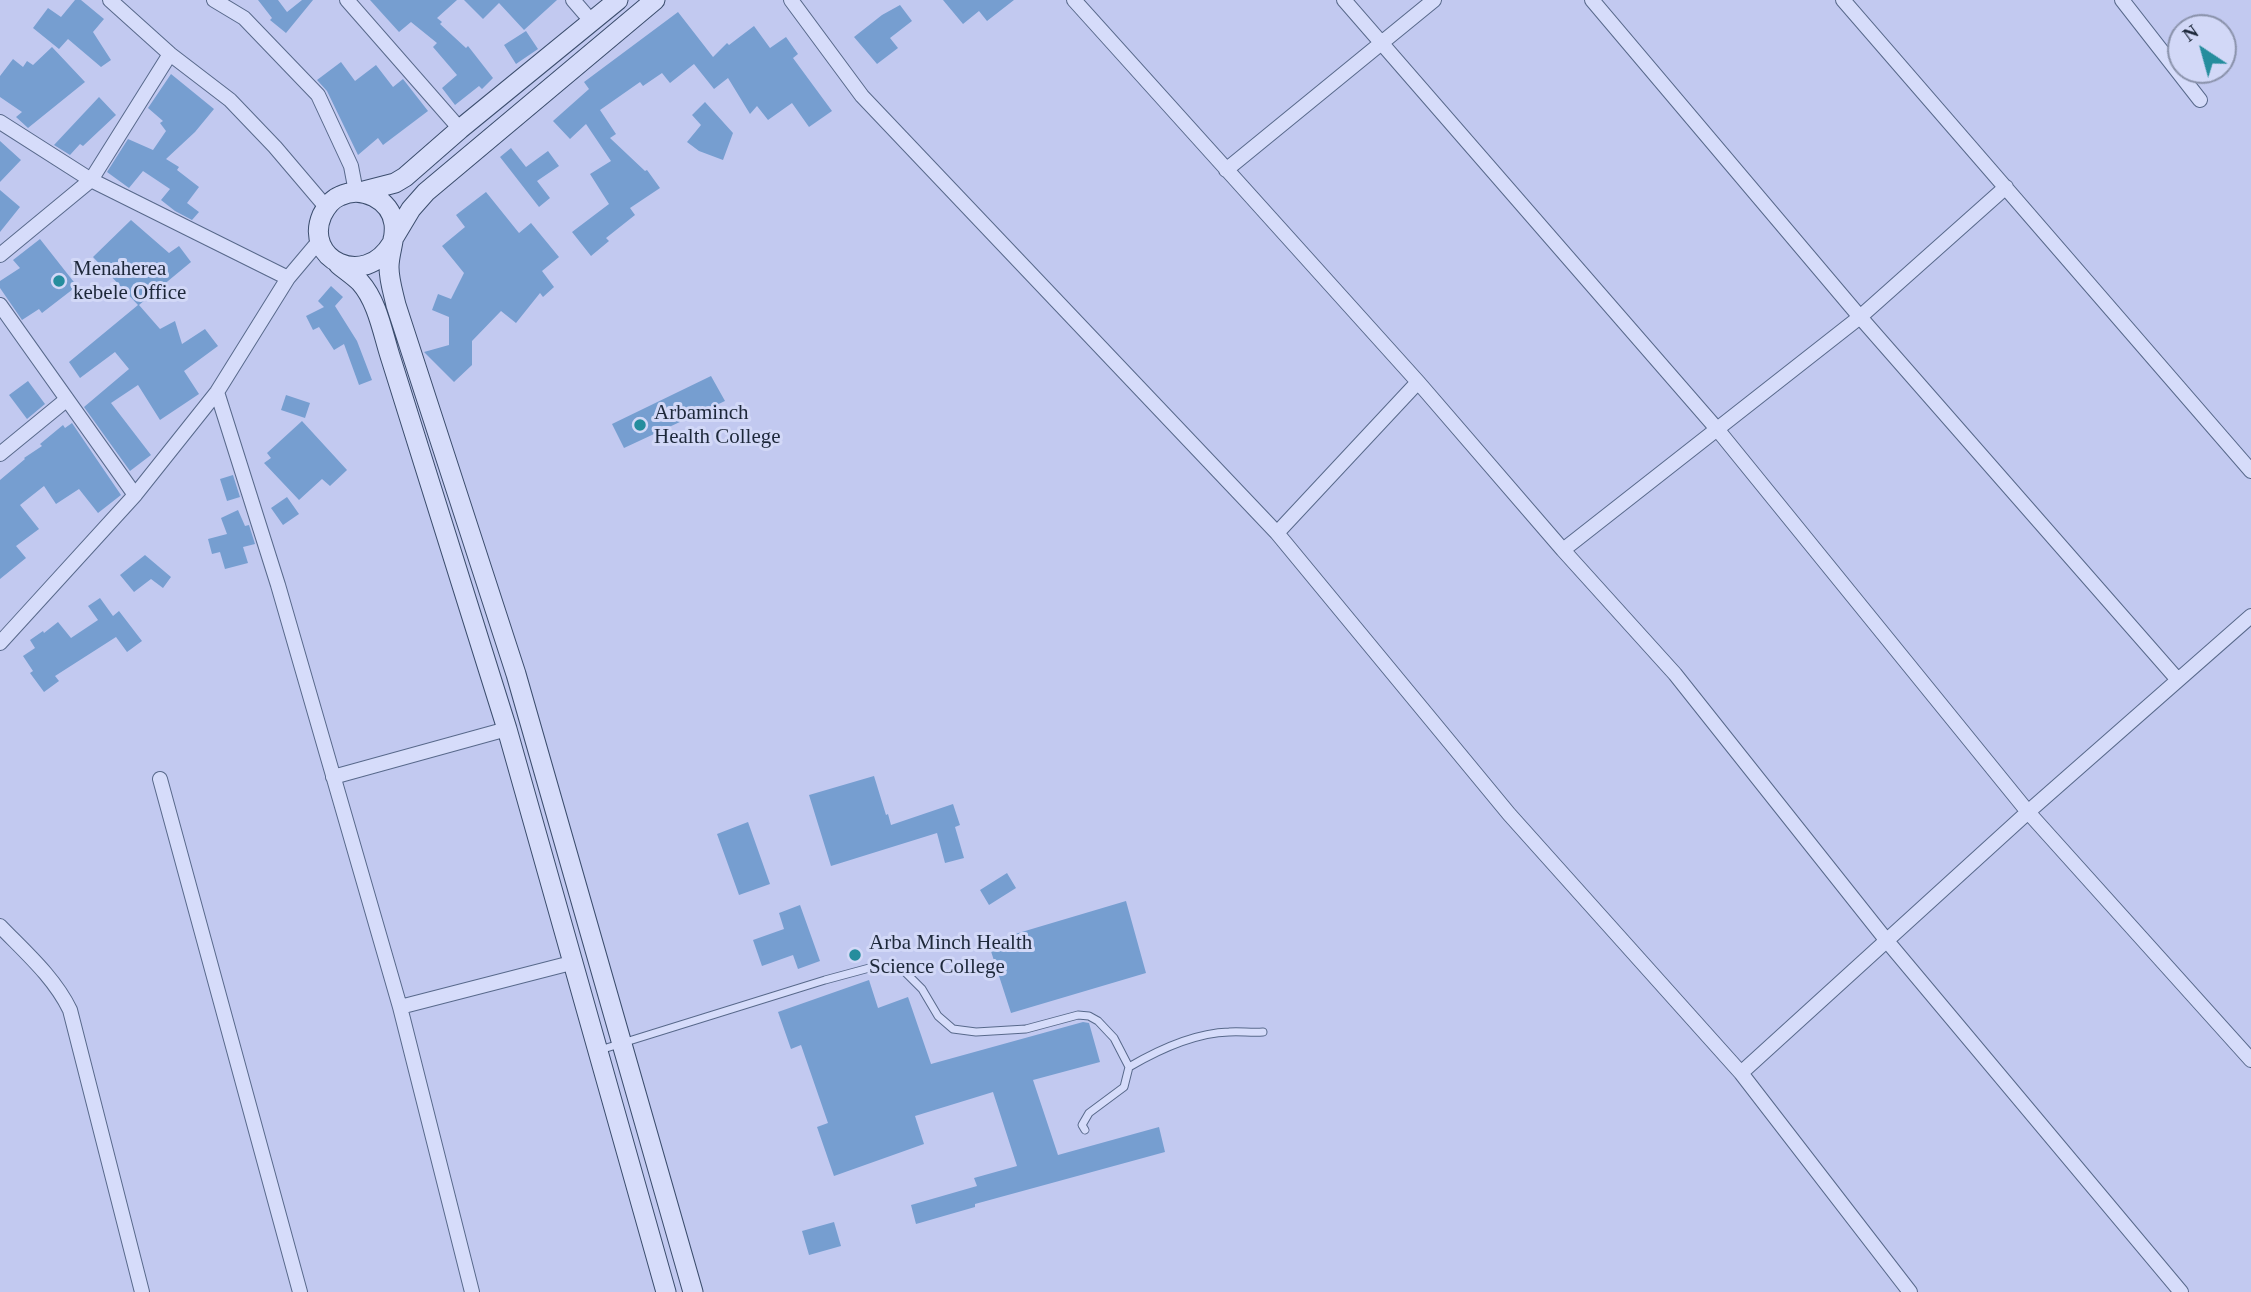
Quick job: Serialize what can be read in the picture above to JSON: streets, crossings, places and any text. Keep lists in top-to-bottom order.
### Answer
{
  "places": ["Menaherea kebele Office", "Arbaminch Health College", "Arba Minch Health Science College"],
  "north": "top left"
}
